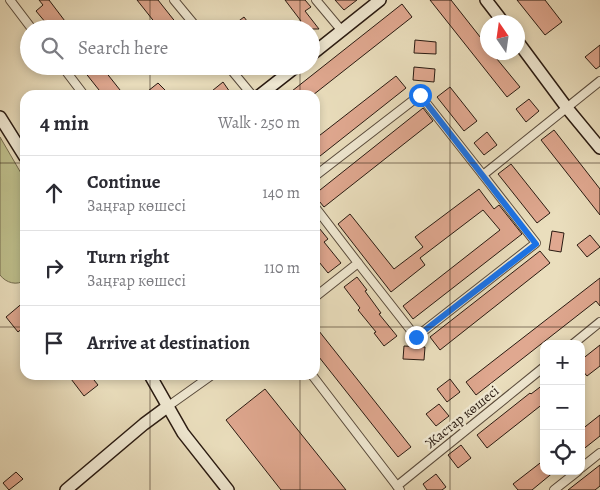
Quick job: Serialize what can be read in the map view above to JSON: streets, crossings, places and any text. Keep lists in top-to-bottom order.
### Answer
{
  "streets": {
    "street": ["Жастар көшесі"]
  },
  "north": "top",
  "page": {
    "search": "Search here",
    "heading": ["4 min", "Walk · 250 m"],
    "list": [
      ["Continue", "Заңғар көшесі", "140 m"],
      ["Turn right", "Заңғар көшесі", "110 m"],
      "Arrive at destination"
    ],
    "map_buttons": ["+", "−"]
  }
}
